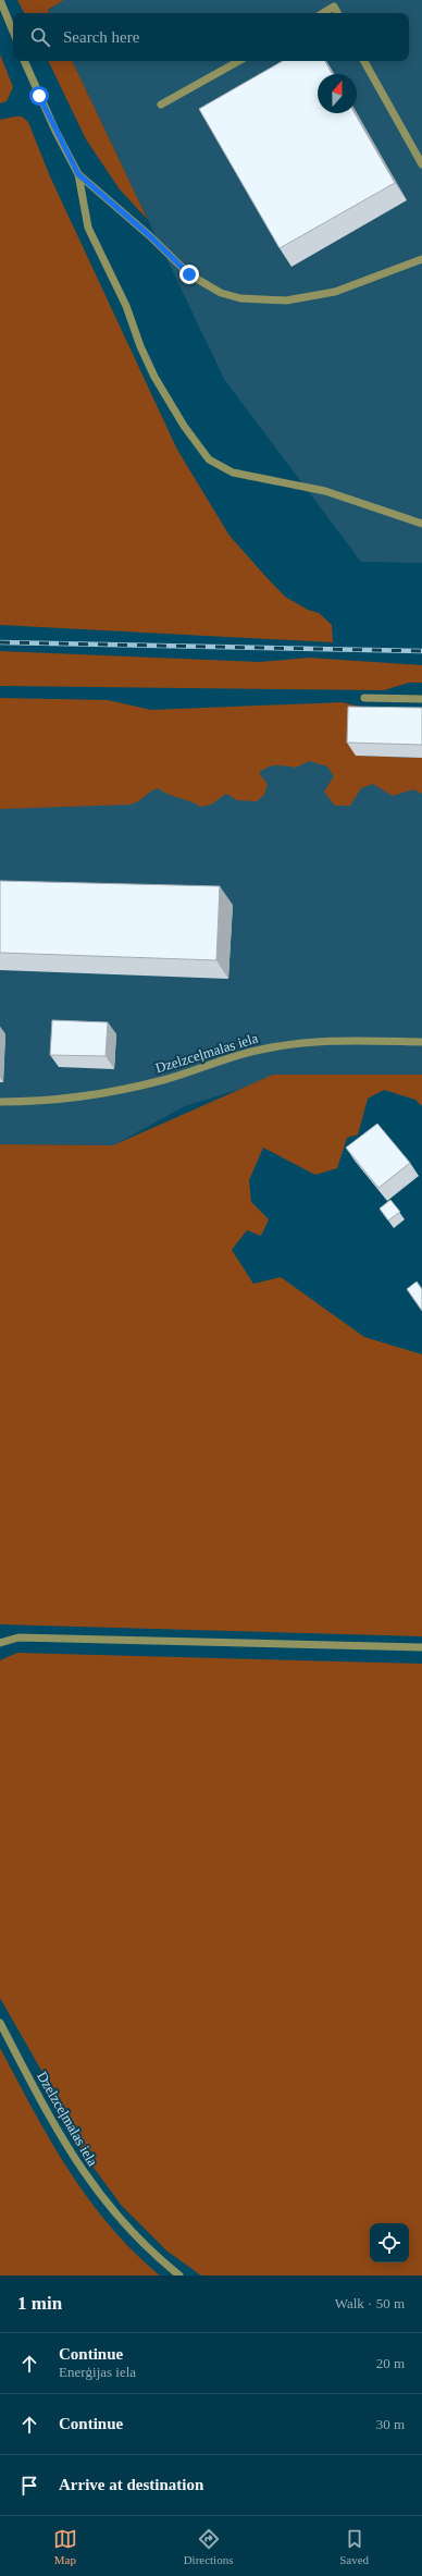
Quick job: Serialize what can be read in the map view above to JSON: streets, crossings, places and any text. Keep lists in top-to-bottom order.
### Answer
{
  "streets": {
    "street": ["Dzelzceļmalas iela"]
  },
  "north": "top",
  "page": {
    "search": "Search here",
    "heading": ["1 min", "Walk · 50 m"],
    "list": [
      ["Continue", "Enerģijas iela", "20 m"],
      ["Continue", "30 m"],
      "Arrive at destination"
    ],
    "nav": ["Map", "Directions", "Saved"]
  }
}
